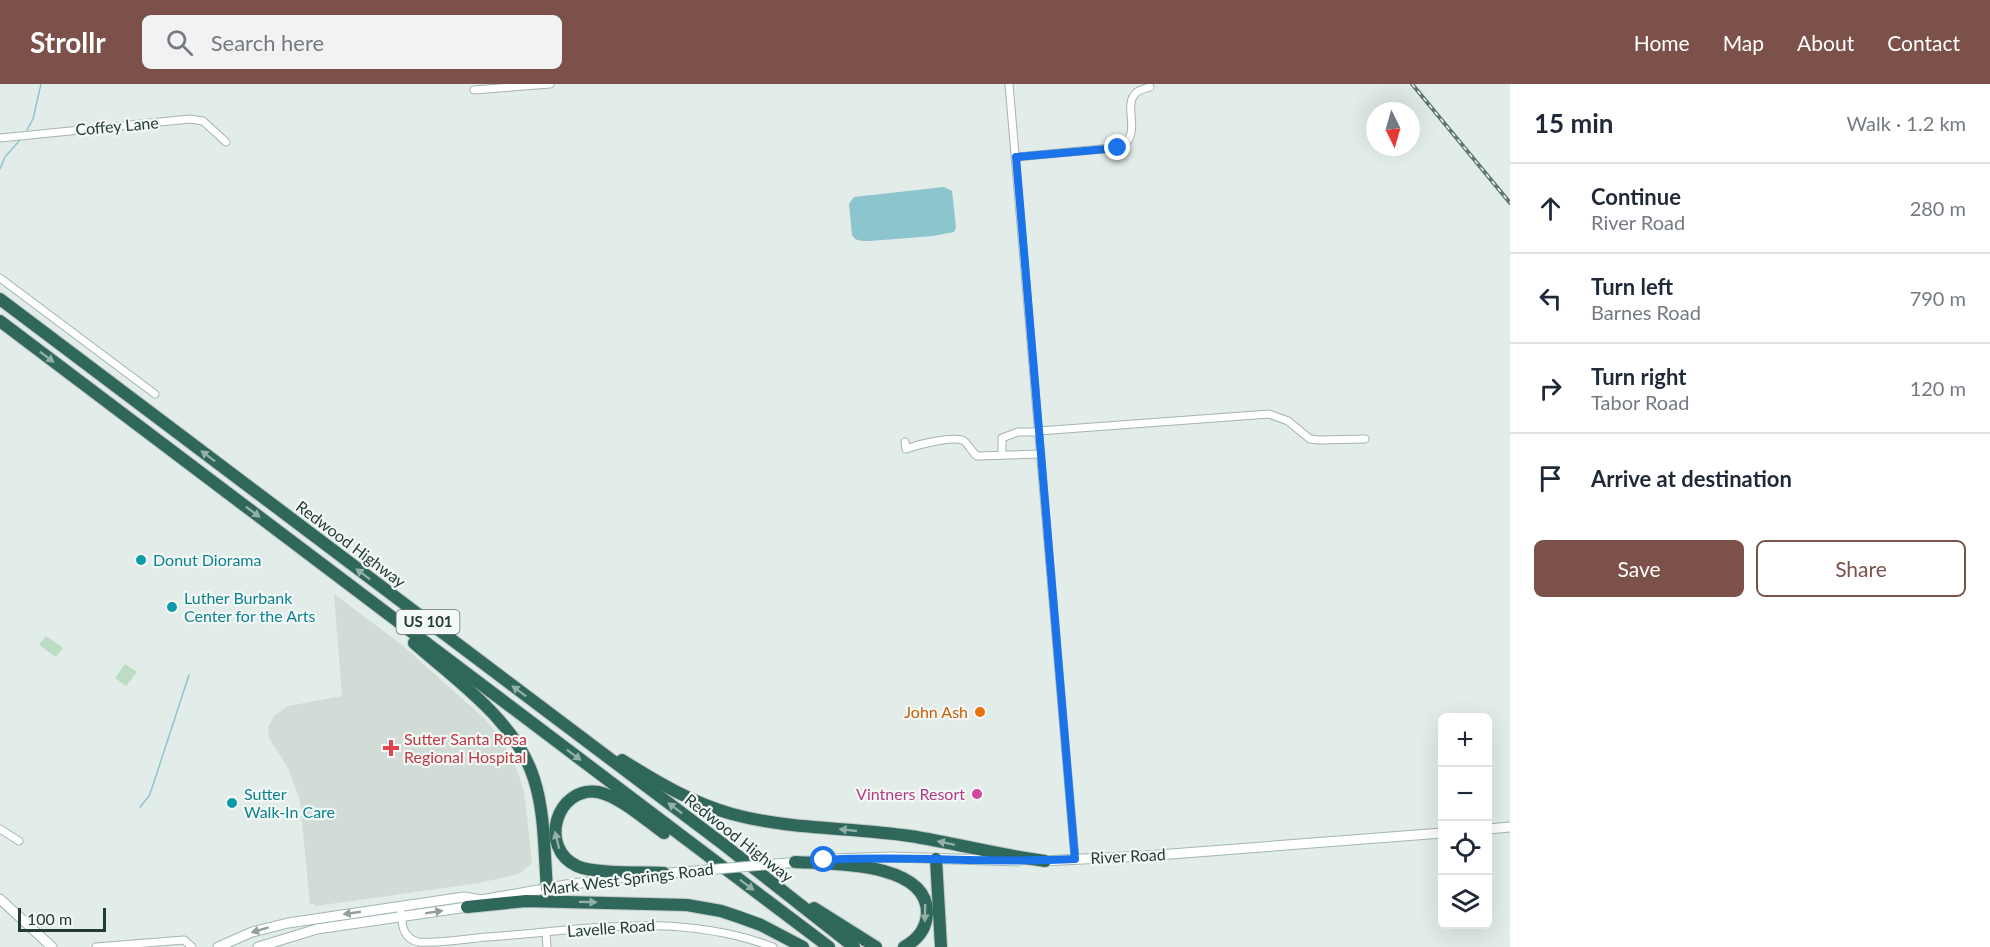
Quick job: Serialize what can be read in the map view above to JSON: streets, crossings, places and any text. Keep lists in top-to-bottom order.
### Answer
{
  "streets": {
    "highway": ["Redwood Highway", "US 101"],
    "main road": ["River Road", "Mark West Springs Road"],
    "street": ["Coffey Lane", "Lavelle Road"]
  },
  "crossings": [
    ["River Road", "Mark West Springs Road"],
    ["Mark West Springs Road", "Lavelle Road"]
  ],
  "places": {
    "other": [
      "Donut Diorama",
      "Luther Burbank Center for the Arts",
      "John Ash",
      "Vintners Resort",
      "Sutter Walk-In Care"
    ],
    "health": ["Sutter Santa Rosa Regional Hospital"]
  },
  "scale_bar": "100 m",
  "north": "bottom",
  "page": {
    "header": "Strollr",
    "search": "Search here",
    "nav": [
      "Home",
      "Map",
      "About",
      "Contact"
    ],
    "heading": ["15 min", "Walk · 1.2 km"],
    "list": [
      ["Continue", "River Road", "280 m"],
      ["Turn left", "Barnes Road", "790 m"],
      ["Turn right", "Tabor Road", "120 m"],
      "Arrive at destination"
    ],
    "buttons": ["Save", "Share"],
    "map_buttons": ["+", "−"],
    "scale": "100 m"
  }
}
